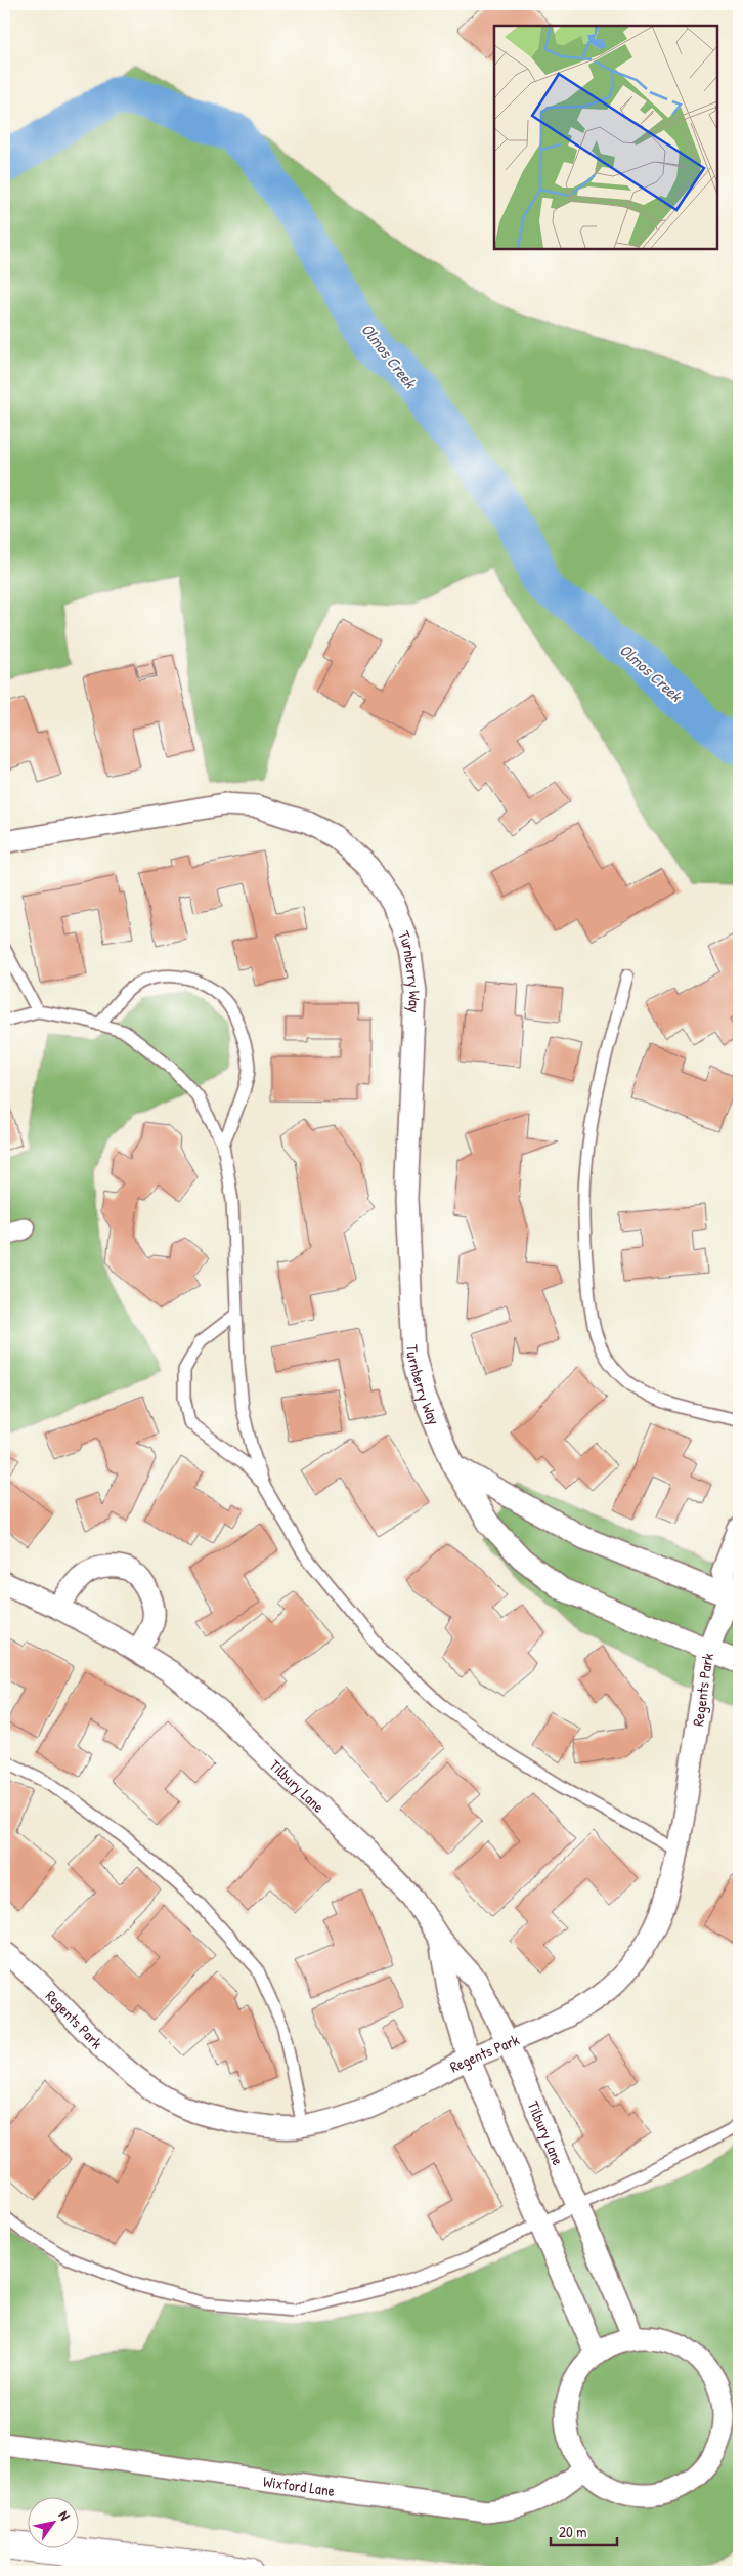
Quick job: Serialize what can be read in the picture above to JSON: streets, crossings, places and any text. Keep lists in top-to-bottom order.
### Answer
{
  "streets": {
    "street": [
      "Turnberry Way",
      "Regents Park",
      "Tilbury Lane",
      "Wixford Lane"
    ]
  },
  "crossings": [
    ["Turnberry Way", "Regents Park"],
    ["Regents Park", "Tilbury Lane"],
    ["Tilbury Lane", "Wixford Lane"]
  ],
  "water": ["Olmos Creek"],
  "scale_bar": "20 m",
  "north": "top right"
}
